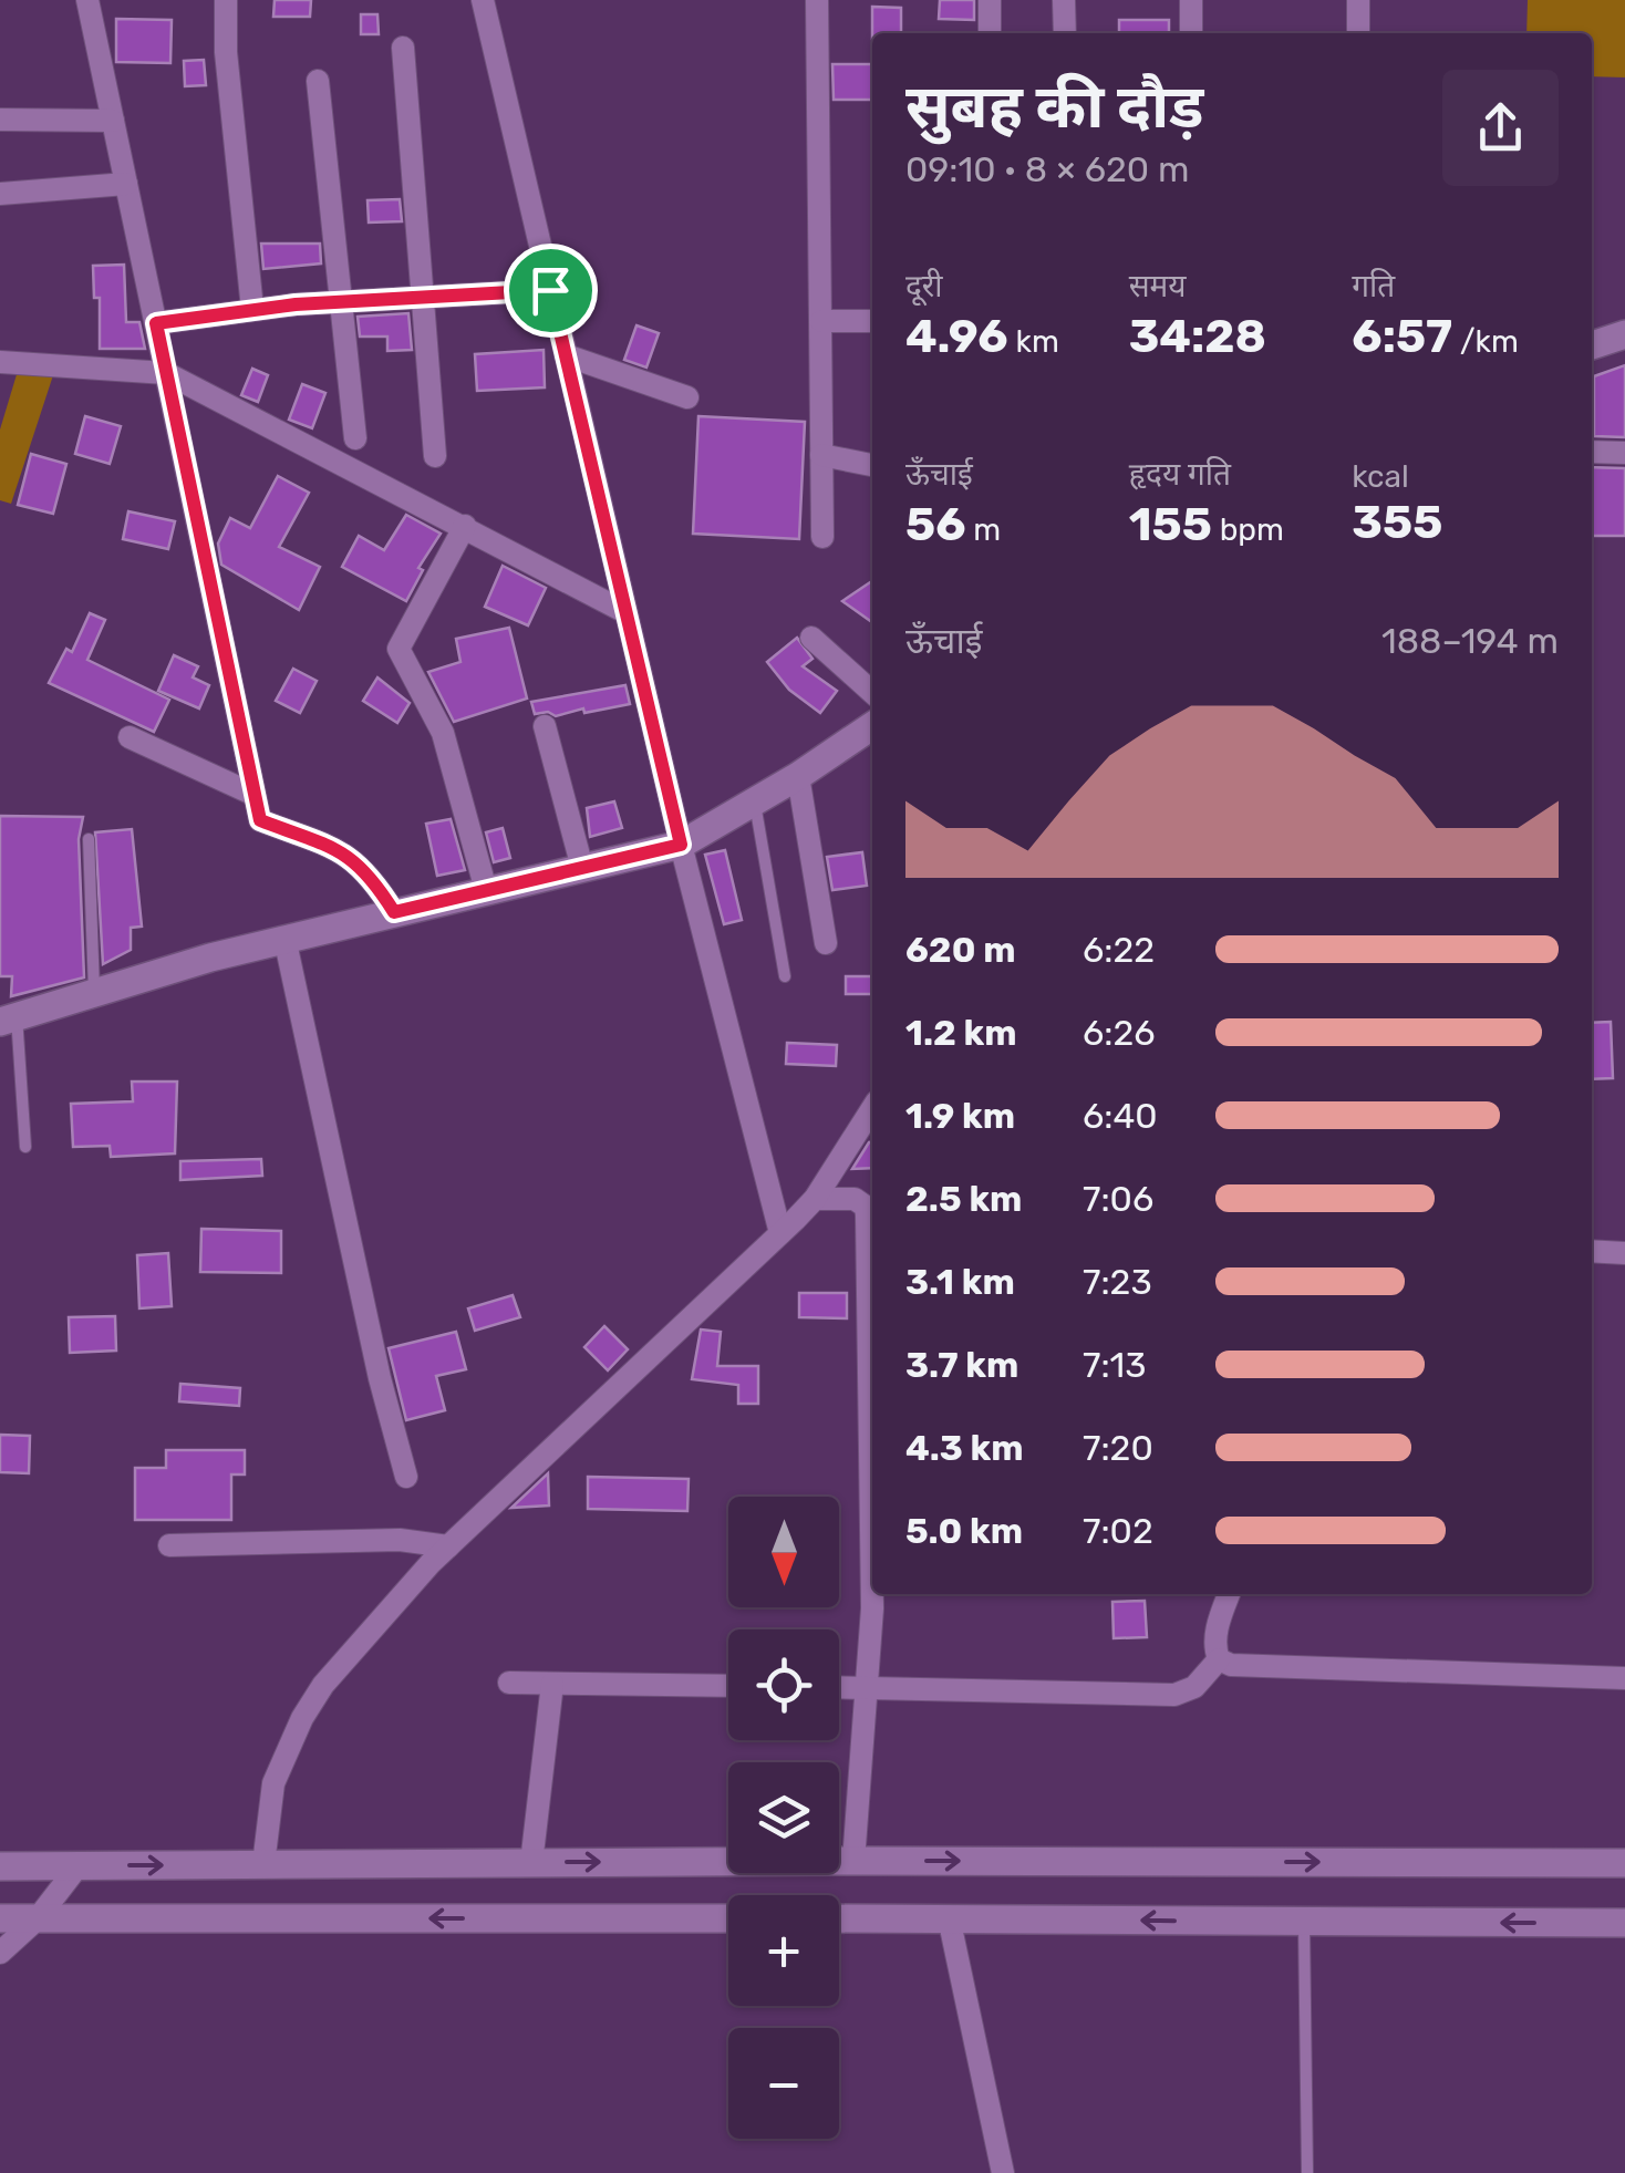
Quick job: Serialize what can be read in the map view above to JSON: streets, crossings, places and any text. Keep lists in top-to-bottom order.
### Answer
{
  "north": "bottom",
  "page": {
    "heading": ["सुबह की दौड़", "09:10 · 8 × 620 m"],
    "stats": [
      ["दूरी", "4.96 km"],
      ["समय", "34:28"],
      ["गति", "6:57 /km"],
      ["ऊँचाई", "56 m"],
      ["हृदय गति", "155 bpm"],
      ["kcal", "355"]
    ],
    "chart": ["ऊँचाई", "188–194 m"],
    "list": [
      {
        "name": "620 m",
        "note": "6:22"
      },
      {
        "name": "1.2 km",
        "note": "6:26"
      },
      {
        "name": "1.9 km",
        "note": "6:40"
      },
      {
        "name": "2.5 km",
        "note": "7:06"
      },
      {
        "name": "3.1 km",
        "note": "7:23"
      },
      {
        "name": "3.7 km",
        "note": "7:13"
      },
      {
        "name": "4.3 km",
        "note": "7:20"
      },
      {
        "name": "5.0 km",
        "note": "7:02"
      }
    ],
    "map_buttons": ["+", "−"]
  }
}
